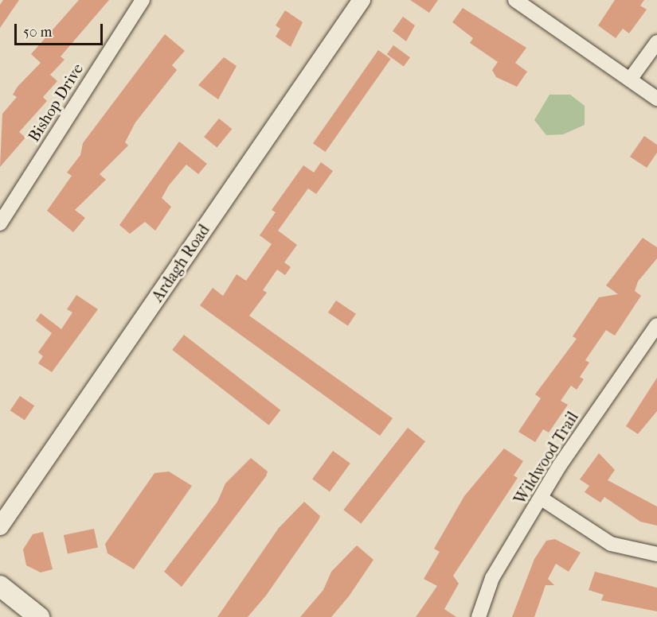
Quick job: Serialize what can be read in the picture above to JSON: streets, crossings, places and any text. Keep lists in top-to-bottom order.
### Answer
{
  "streets": {
    "street": ["Bishop Drive", "Ardagh Road", "Wildwood Trail"]
  },
  "scale_bar": "50 m"
}
